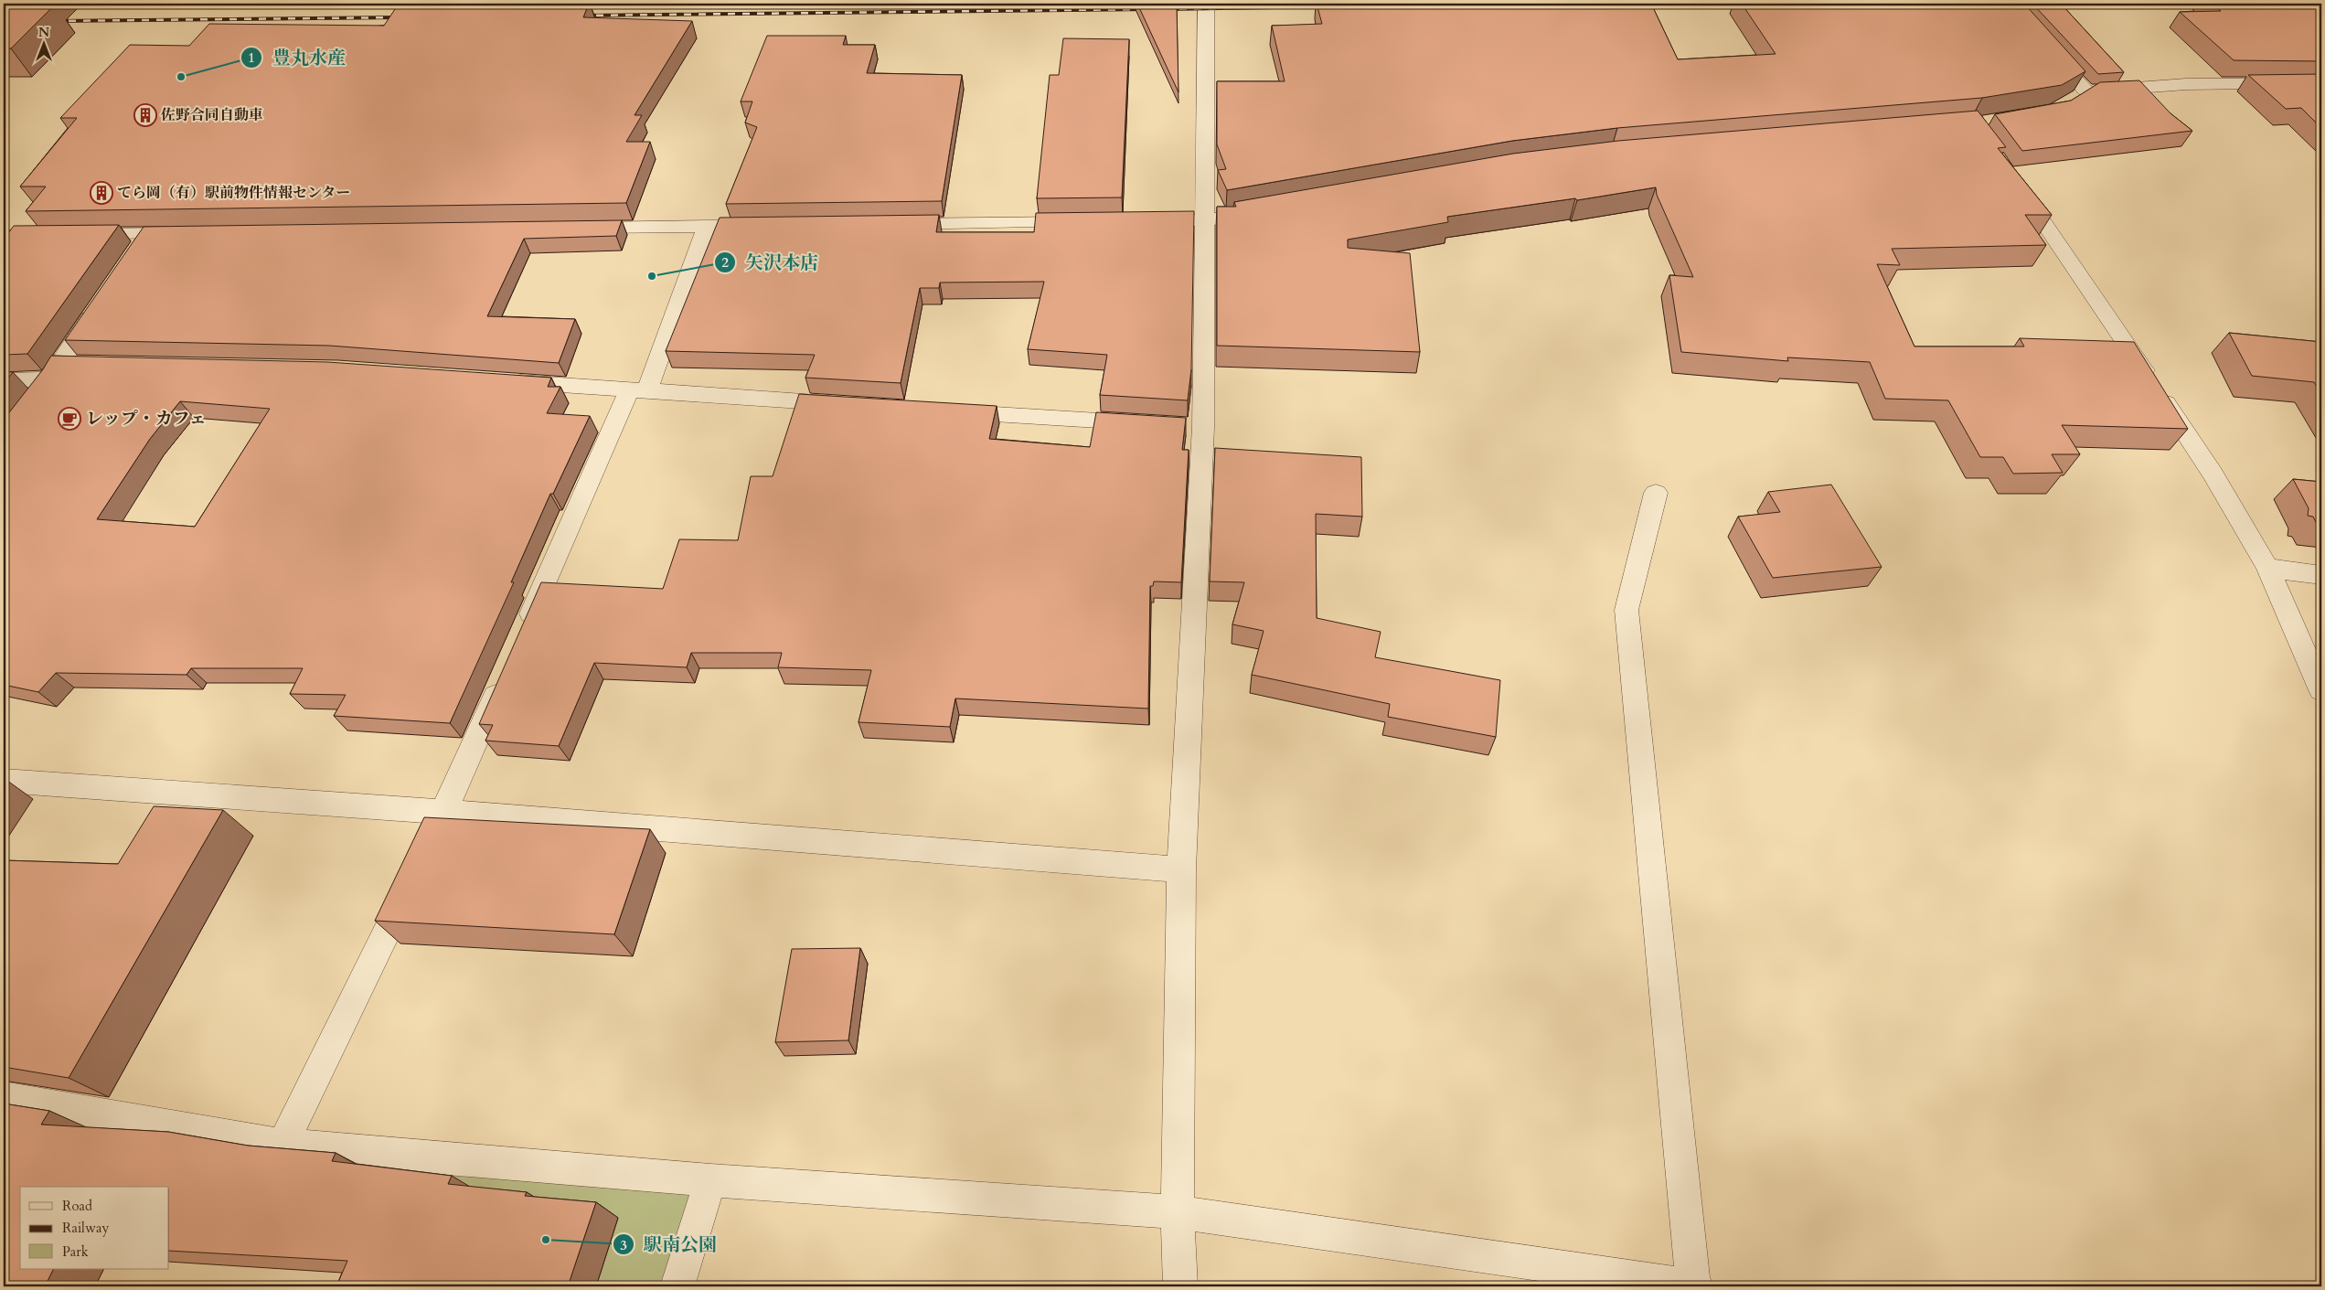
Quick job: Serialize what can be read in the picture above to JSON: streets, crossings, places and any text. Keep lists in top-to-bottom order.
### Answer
{
  "places": {
    "other": ["豊丸水産", "矢沢本店", "駅南公園"],
    "building": ["佐野合同自動車", "てら岡（有）駅前物件情報センター"],
    "cafe": ["レップ・カフェ"]
  },
  "legend": ["Road", "Railway", "Park"],
  "north": "top"
}
